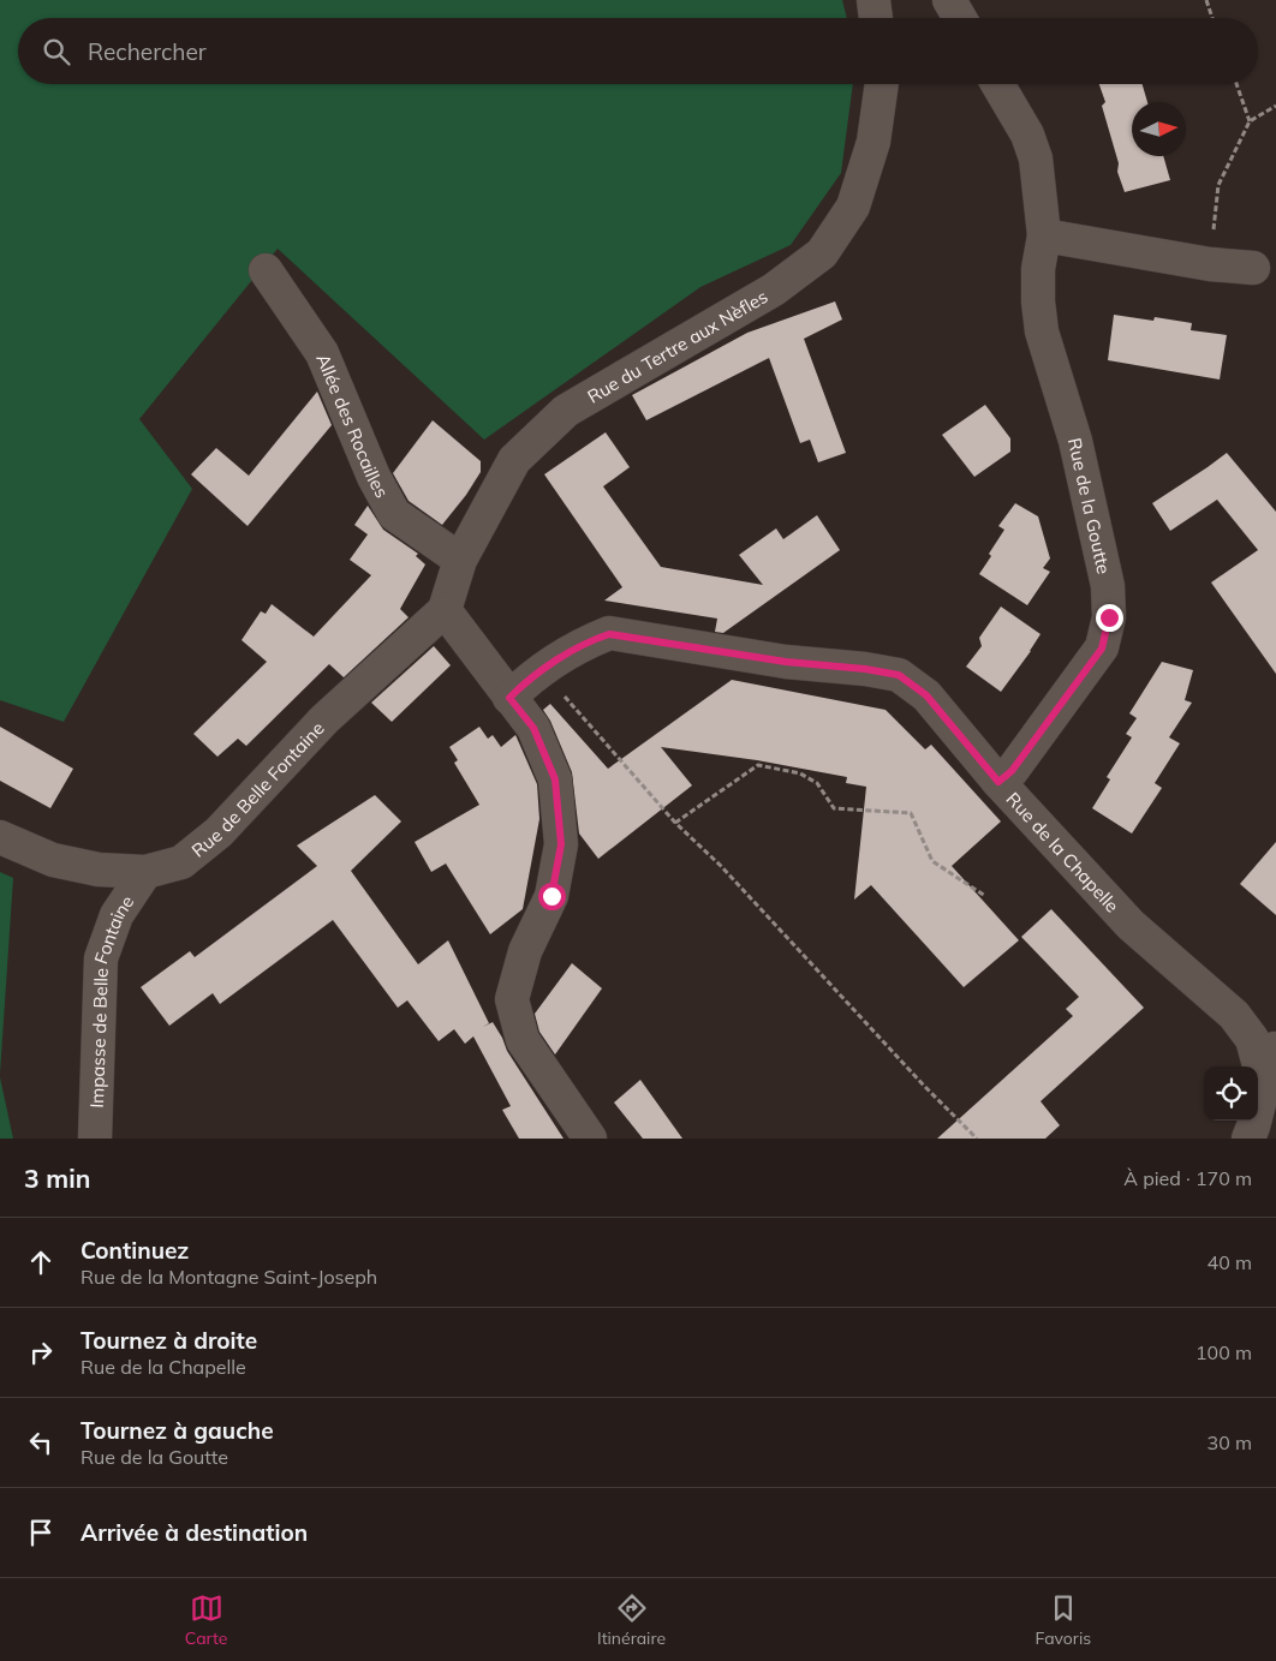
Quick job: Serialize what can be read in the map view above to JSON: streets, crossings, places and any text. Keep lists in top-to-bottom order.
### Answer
{
  "streets": {
    "street": [
      "Rue du Tertre aux Nèfles",
      "Allée des Rocailles",
      "Rue de la Goutte",
      "Rue de Belle Fontaine",
      "Rue de la Chapelle",
      "Impasse de Belle Fontaine"
    ]
  },
  "crossings": [
    ["Rue du Tertre aux Nèfles", "Allée des Rocailles"],
    ["Rue du Tertre aux Nèfles", "Rue de Belle Fontaine"],
    ["Rue de la Goutte", "Rue de la Chapelle"],
    ["Rue de Belle Fontaine", "Impasse de Belle Fontaine"]
  ],
  "north": "right",
  "page": {
    "search": "Rechercher",
    "heading": ["3 min", "À pied · 170 m"],
    "list": [
      ["Continuez", "Rue de la Montagne Saint-Joseph", "40 m"],
      ["Tournez à droite", "Rue de la Chapelle", "100 m"],
      ["Tournez à gauche", "Rue de la Goutte", "30 m"],
      "Arrivée à destination"
    ],
    "nav": ["Carte", "Itinéraire", "Favoris"]
  }
}
